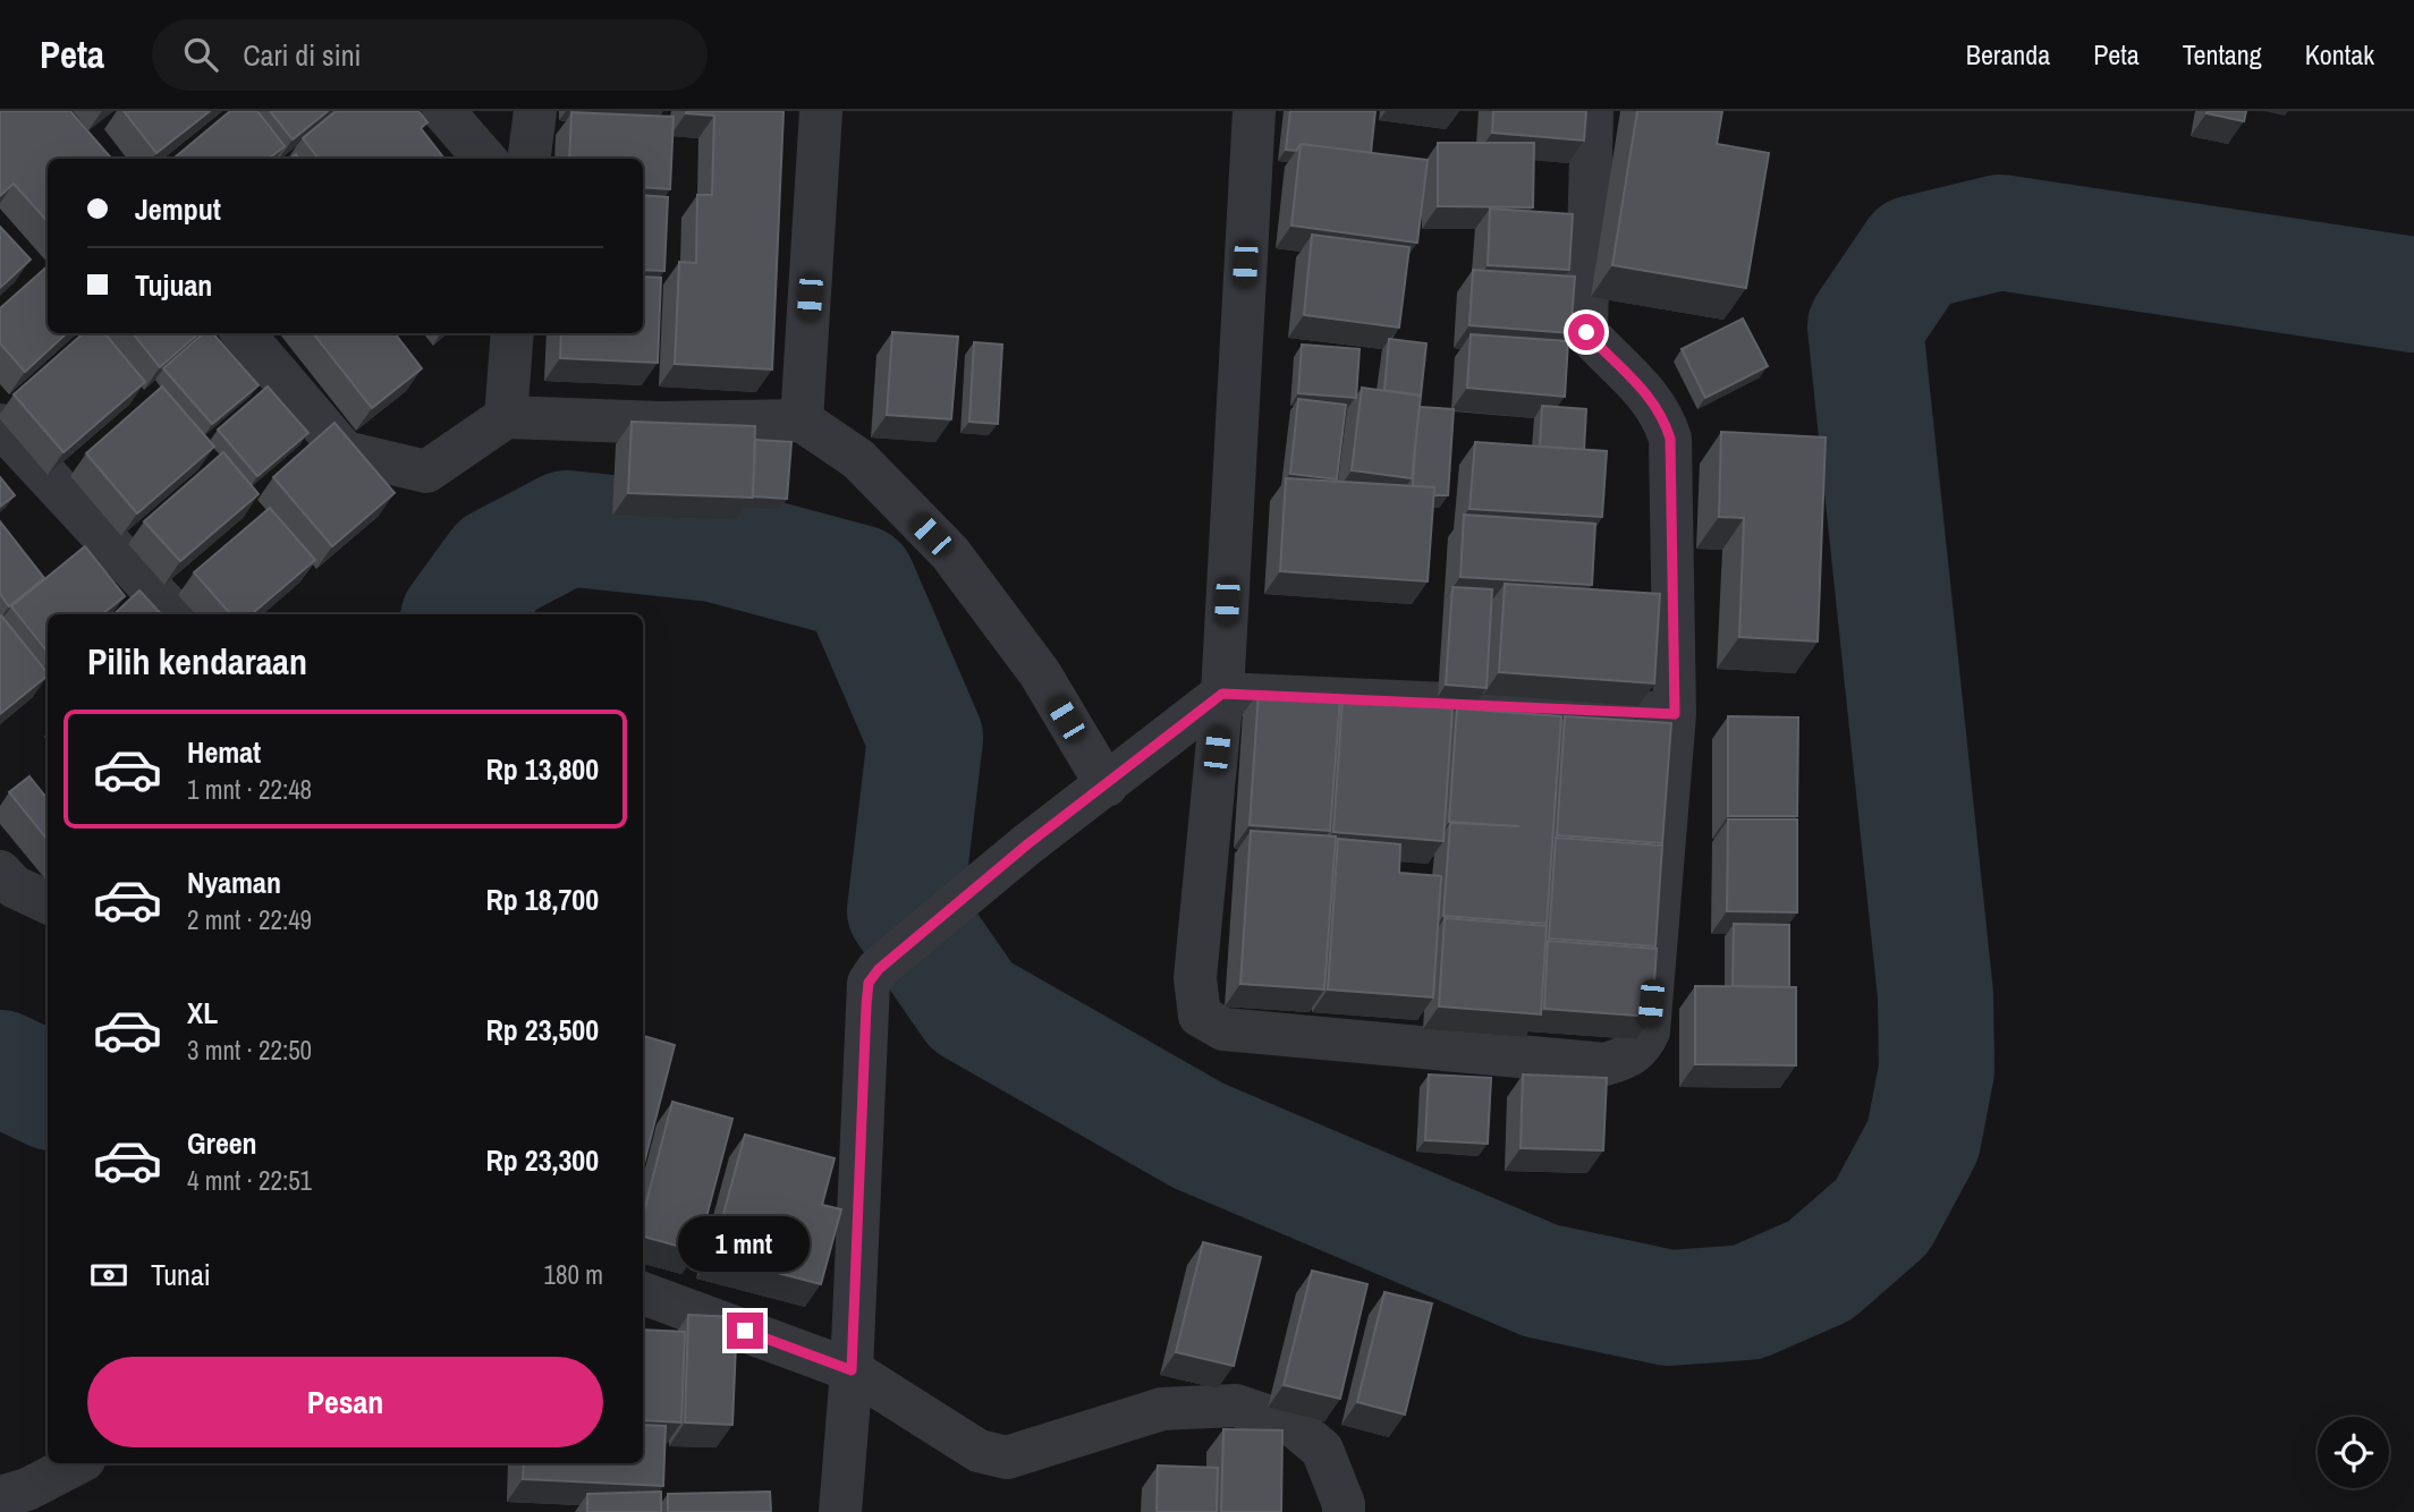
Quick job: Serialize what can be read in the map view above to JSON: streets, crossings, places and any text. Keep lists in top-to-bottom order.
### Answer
{
  "page": {
    "header": "Peta",
    "search": "Cari di sini",
    "nav": [
      "Beranda",
      "Peta",
      "Tentang",
      "Kontak"
    ],
    "banner": ["Jemput", "Tujuan"],
    "heading": "Pilih kendaraan",
    "list": [
      {
        "name": "Hemat",
        "note": "1 mnt · 22:48",
        "value": "Rp 13,800"
      },
      {
        "name": "Nyaman",
        "note": "2 mnt · 22:49",
        "value": "Rp 18,700"
      },
      {
        "name": "XL",
        "note": "3 mnt · 22:50",
        "value": "Rp 23,500"
      },
      {
        "name": "Green",
        "note": "4 mnt · 22:51",
        "value": "Rp 23,300"
      }
    ],
    "bubble": "1 mnt",
    "pay": ["Tunai", "180 m"],
    "buttons": "Pesan"
  }
}
